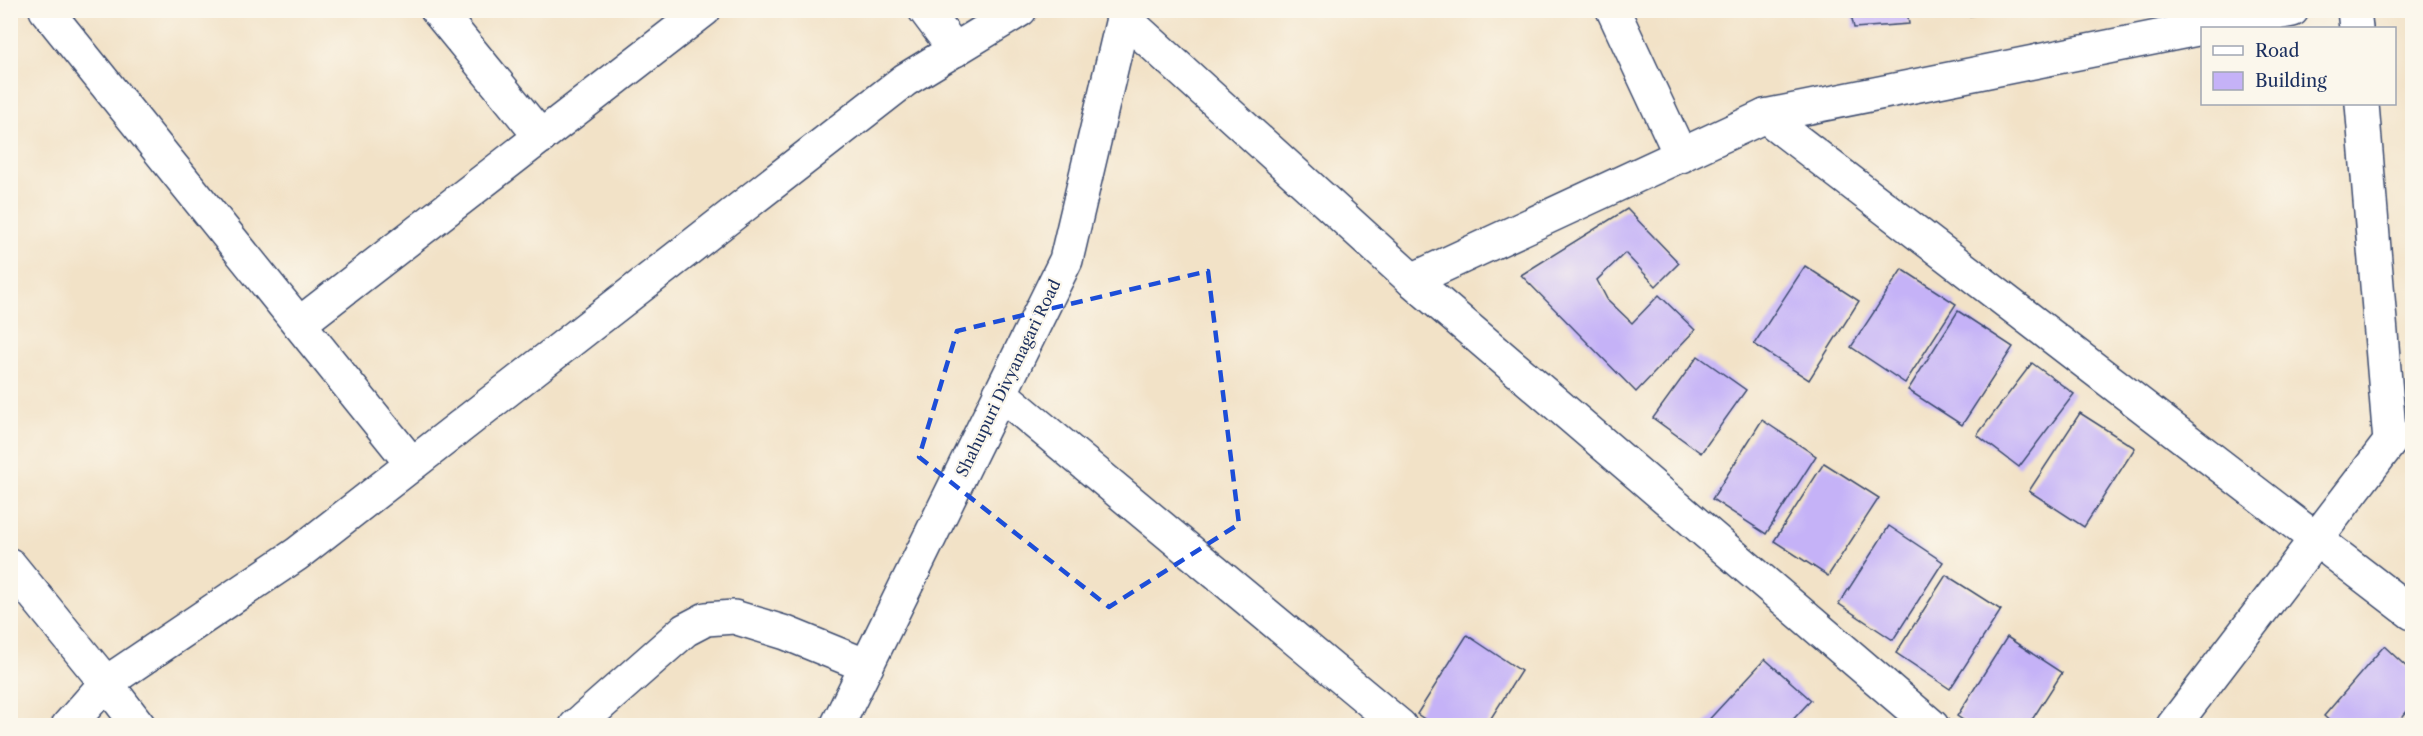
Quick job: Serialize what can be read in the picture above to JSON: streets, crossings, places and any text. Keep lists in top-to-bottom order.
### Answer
{
  "streets": {
    "street": ["Shahupuri Divyanagari Road"]
  },
  "legend": ["Road", "Building"]
}
